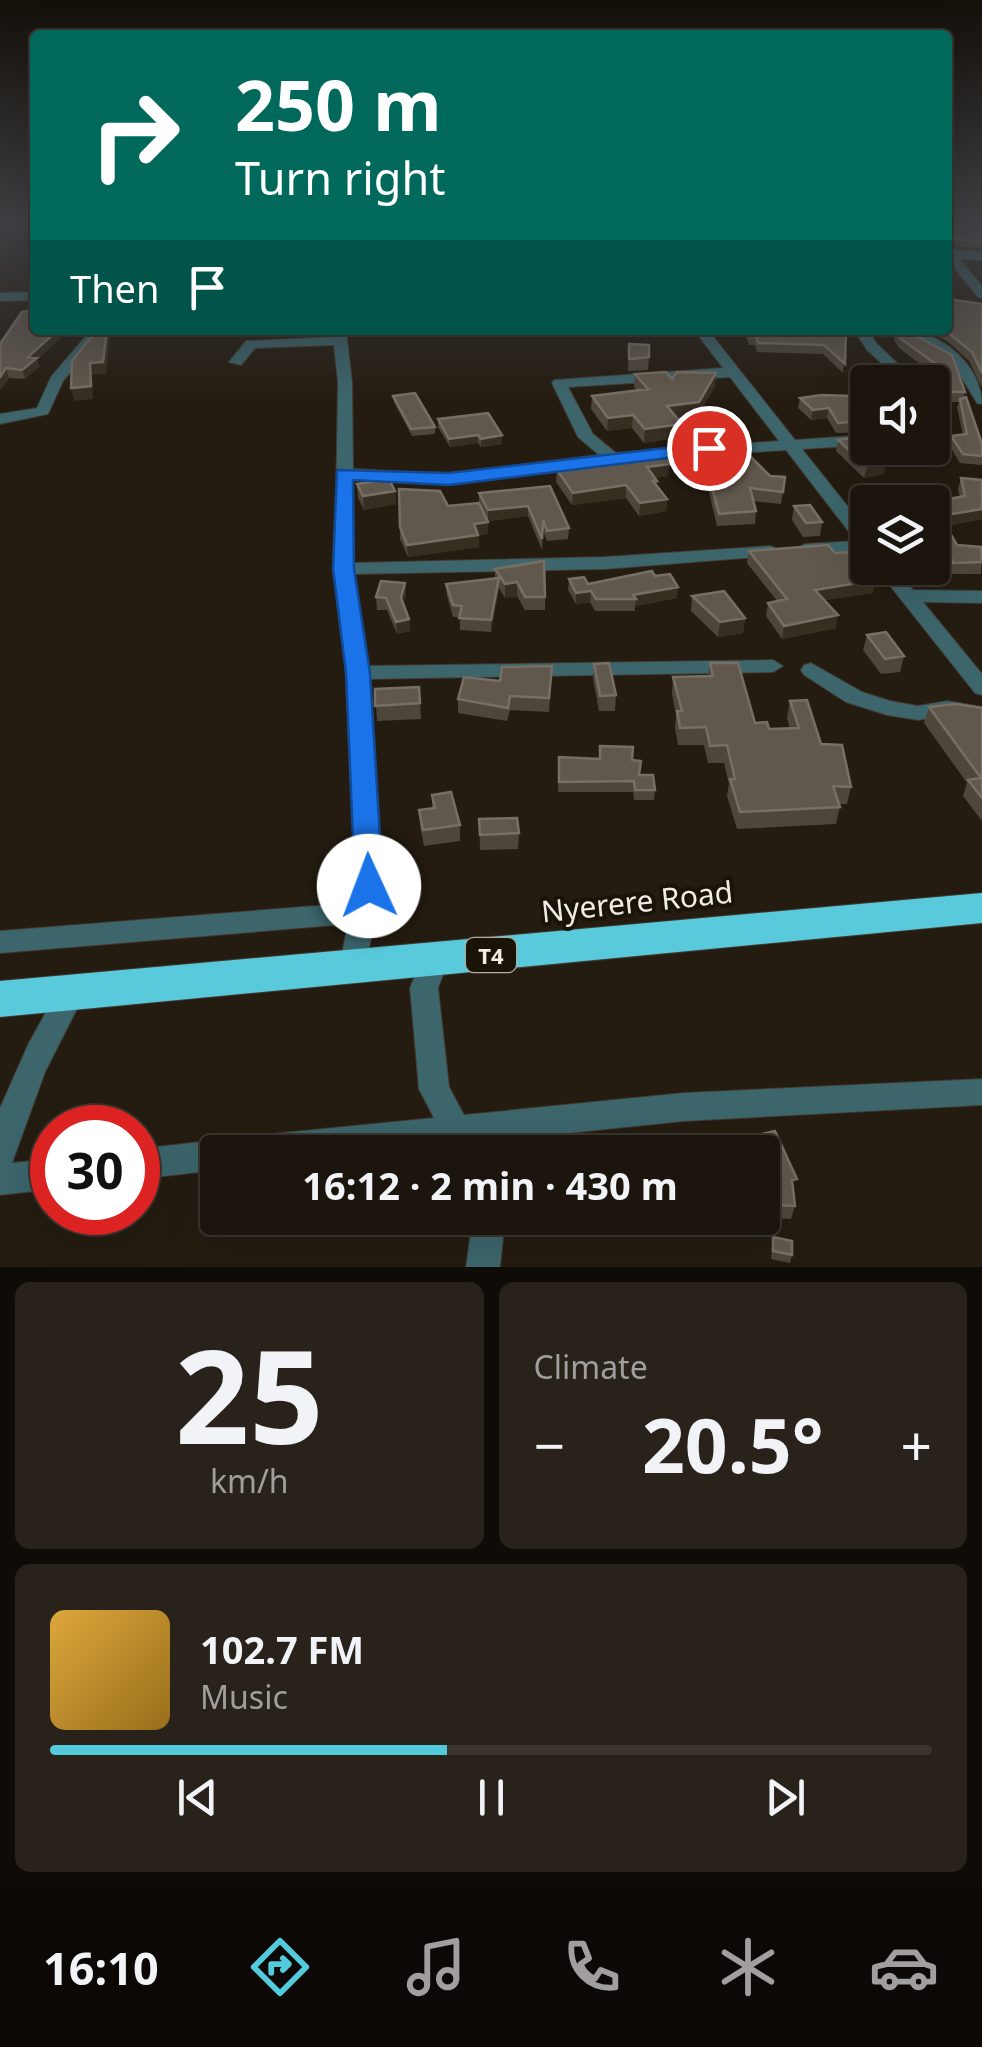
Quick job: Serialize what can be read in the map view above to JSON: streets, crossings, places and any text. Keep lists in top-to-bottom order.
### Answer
{
  "streets": {
    "highway": ["Nyerere Road", "T4"]
  },
  "page": {
    "turn": ["250 m", "Turn right"],
    "then": "Then",
    "limit": "30",
    "trip": "16:12 · 2 min · 430 m",
    "tile": [
      ["25", "km/h"],
      "Climate"
    ],
    "heat": ["−", "20.5°", "+"],
    "song": ["102.7 FM", "Music"],
    "tabs": "16:10"
  }
}
